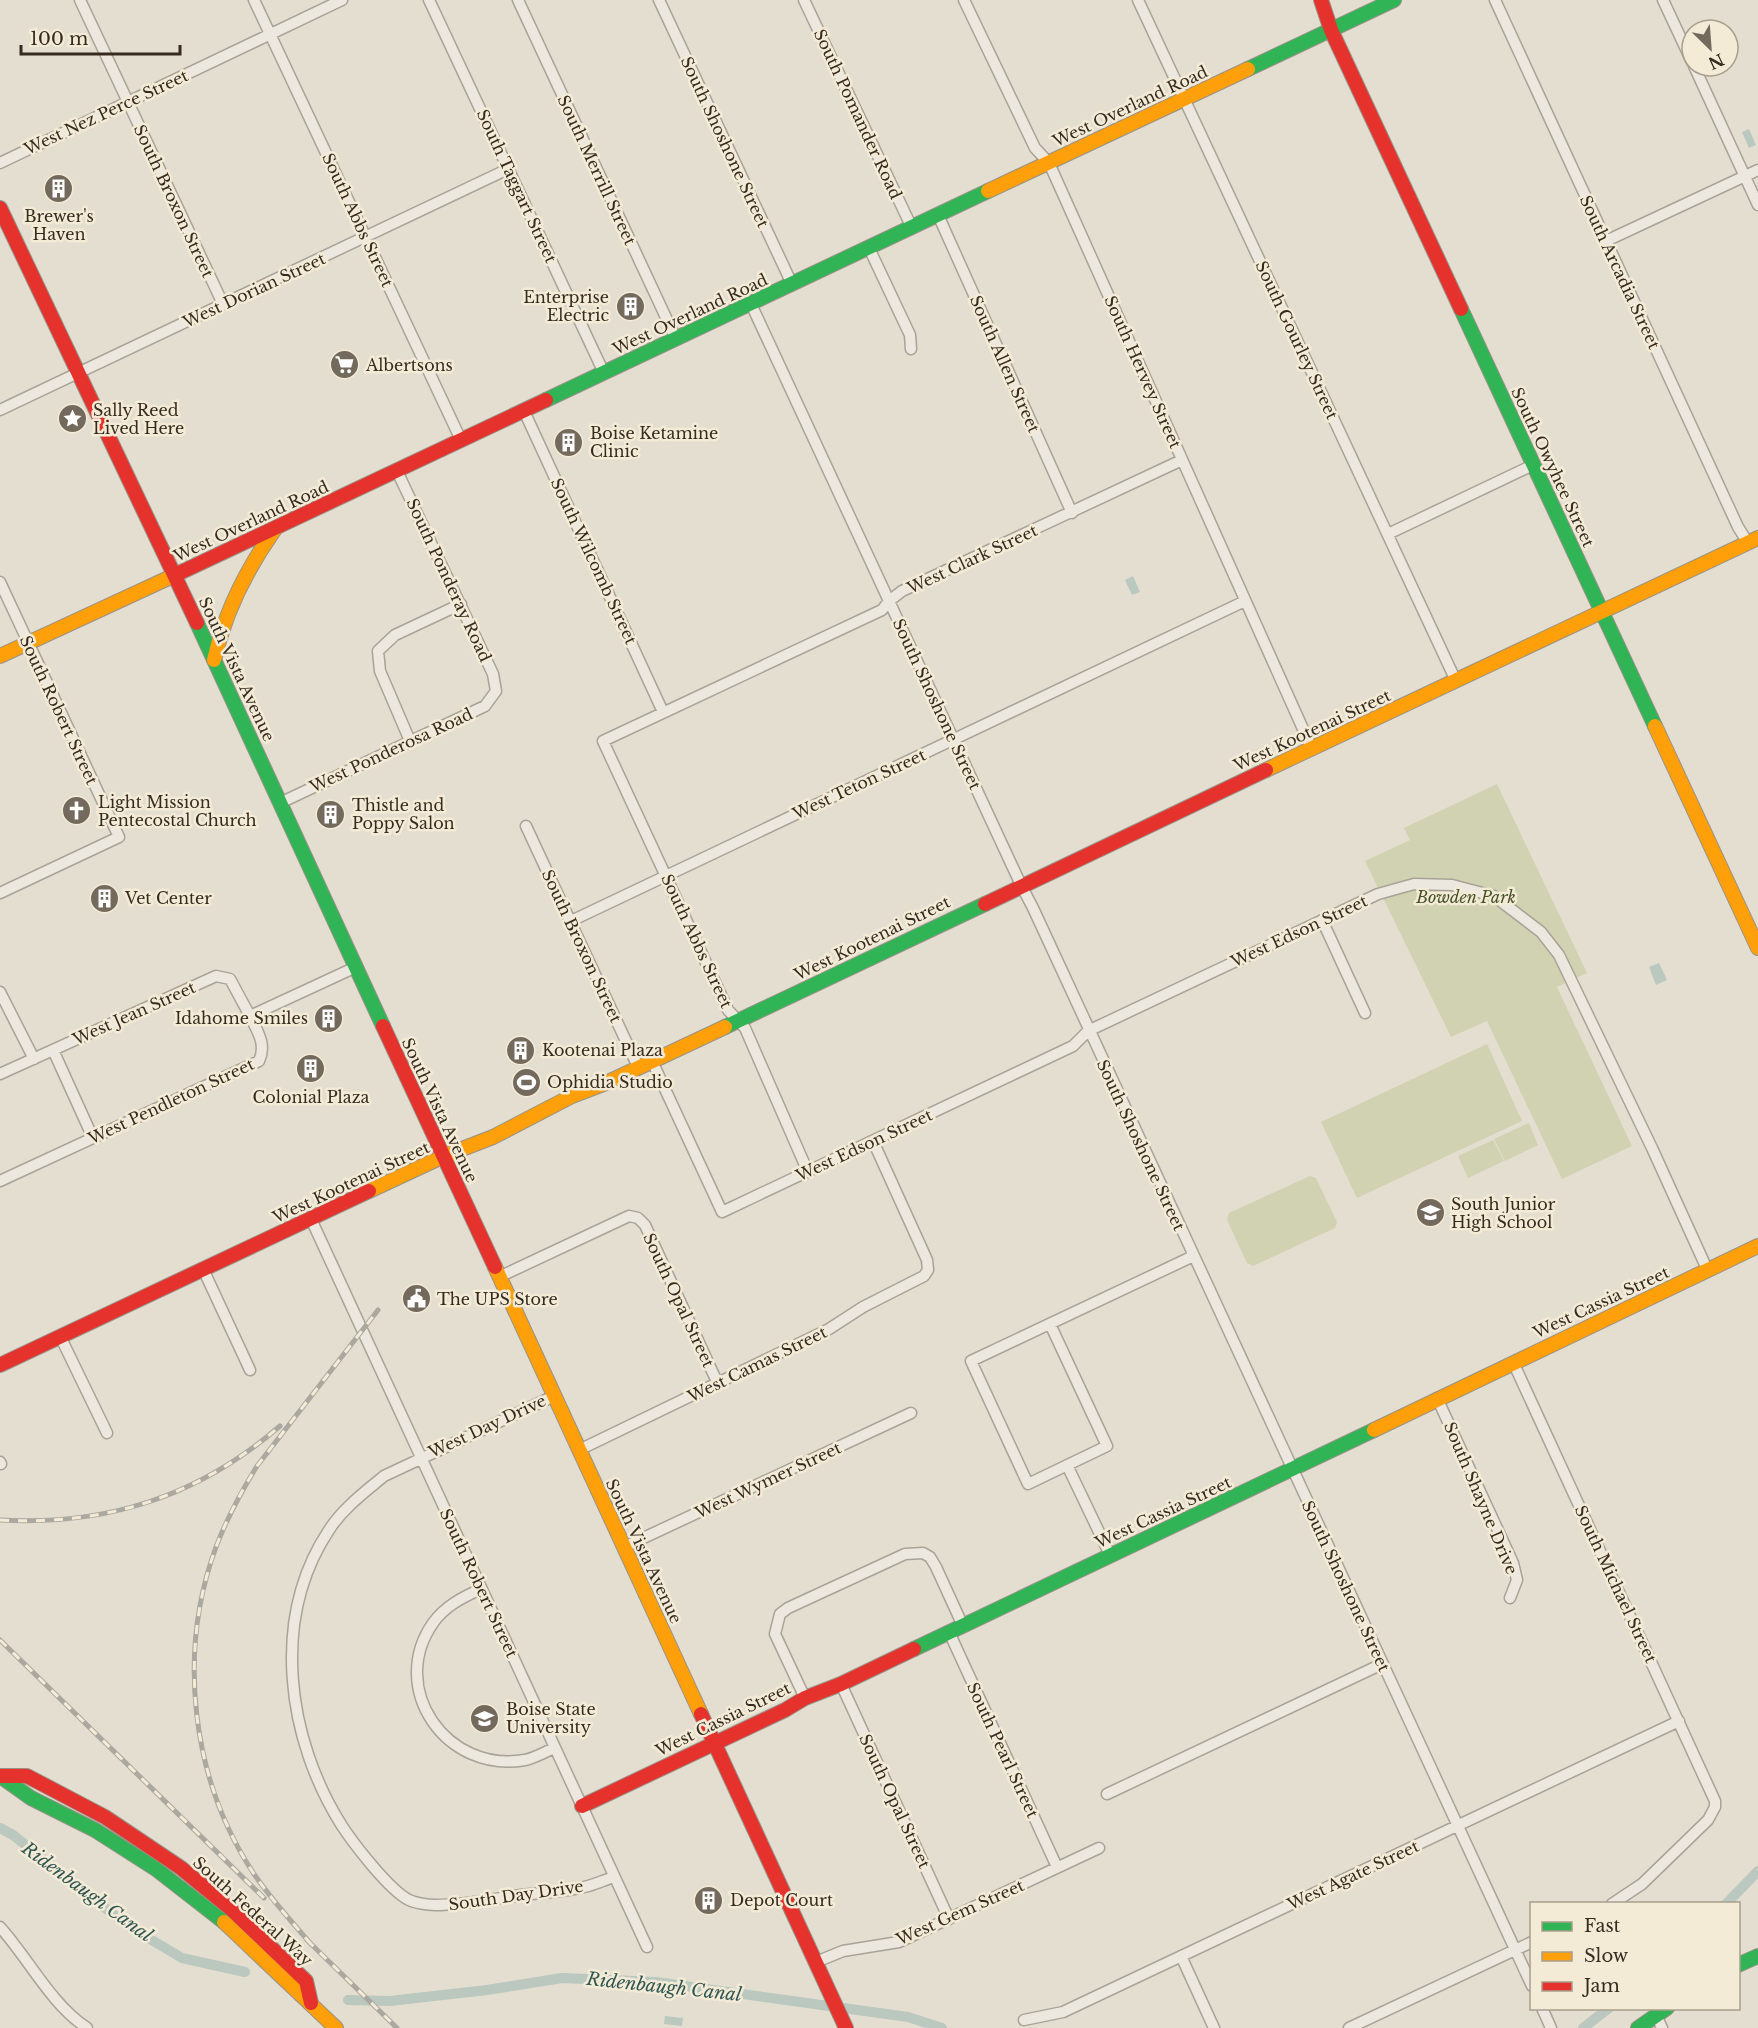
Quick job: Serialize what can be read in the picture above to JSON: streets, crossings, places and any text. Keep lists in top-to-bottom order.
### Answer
{
  "streets": {
    "main road": [
      "West Overland Road",
      "South Owyhee Street",
      "South Vista Avenue",
      "West Kootenai Street",
      "West Cassia Street",
      "South Federal Way"
    ],
    "street": [
      "West Nez Perce Street",
      "South Pomander Road",
      "South Shoshone Street",
      "South Merrill Street",
      "South Taggart Street",
      "South Broxon Street",
      "South Abbs Street",
      "South Arcadia Street",
      "West Dorian Street",
      "South Gourley Street",
      "South Allen Street",
      "South Hervey Street",
      "West Clark Street",
      "South Wilcomb Street",
      "South Ponderay Road",
      "South Robert Street",
      "West Ponderosa Road",
      "West Teton Street",
      "West Edson Street",
      "West Jean Street",
      "West Pendleton Street",
      "South Opal Street",
      "West Camas Street",
      "West Day Drive",
      "West Wymer Street",
      "South Shayne Drive",
      "South Michael Street",
      "South Pearl Street",
      "West Agate Street",
      "South Day Drive",
      "West Gem Street"
    ]
  },
  "crossings": [
    ["West Overland Road", "South Pomander Road"],
    ["West Overland Road", "South Shoshone Street"],
    ["West Overland Road", "South Merrill Street"],
    ["West Overland Road", "South Taggart Street"],
    ["West Overland Road", "South Abbs Street"],
    ["West Overland Road", "South Gourley Street"],
    ["West Overland Road", "South Allen Street"],
    ["West Overland Road", "South Hervey Street"],
    ["West Overland Road", "South Owyhee Street"],
    ["West Overland Road", "South Wilcomb Street"],
    ["West Overland Road", "South Ponderay Road"],
    ["West Overland Road", "South Vista Avenue"],
    ["West Overland Road", "South Robert Street"],
    ["West Nez Perce Street", "South Broxon Street"],
    ["West Nez Perce Street", "South Abbs Street"],
    ["South Shoshone Street", "West Clark Street"],
    ["South Shoshone Street", "West Kootenai Street"],
    ["South Shoshone Street", "West Teton Street"],
    ["South Shoshone Street", "West Edson Street"],
    ["South Shoshone Street", "West Cassia Street"],
    ["South Shoshone Street", "West Agate Street"],
    ["South Taggart Street", "West Dorian Street"],
    ["South Broxon Street", "West Dorian Street"],
    ["South Broxon Street", "West Kootenai Street"],
    ["South Broxon Street", "West Teton Street"],
    ["South Abbs Street", "West Dorian Street"],
    ["South Abbs Street", "West Clark Street"],
    ["South Abbs Street", "West Kootenai Street"],
    ["South Abbs Street", "West Teton Street"],
    ["South Abbs Street", "West Edson Street"],
    ["South Arcadia Street", "West Kootenai Street"],
    ["West Dorian Street", "South Vista Avenue"],
    ["South Gourley Street", "West Kootenai Street"],
    ["South Allen Street", "West Clark Street"],
    ["South Hervey Street", "West Clark Street"],
    ["South Hervey Street", "West Kootenai Street"],
    ["South Hervey Street", "West Teton Street"],
    ["South Owyhee Street", "West Kootenai Street"],
    ["West Clark Street", "South Wilcomb Street"],
    ["South Ponderay Road", "West Ponderosa Road"],
    ["South Vista Avenue", "West Kootenai Street"],
    ["South Vista Avenue", "West Ponderosa Road"],
    ["South Vista Avenue", "South Opal Street"],
    ["South Vista Avenue", "West Cassia Street"],
    ["South Vista Avenue", "West Camas Street"],
    ["South Vista Avenue", "West Day Drive"],
    ["South Vista Avenue", "West Wymer Street"],
    ["South Vista Avenue", "West Gem Street"],
    ["South Robert Street", "West Kootenai Street"],
    ["South Robert Street", "West Cassia Street"],
    ["South Robert Street", "West Day Drive"],
    ["South Robert Street", "South Day Drive"],
    ["West Kootenai Street", "West Edson Street"],
    ["West Edson Street", "West Cassia Street"],
    ["West Edson Street", "West Camas Street"],
    ["West Jean Street", "West Pendleton Street"],
    ["South Opal Street", "West Cassia Street"],
    ["South Opal Street", "West Camas Street"],
    ["South Opal Street", "West Gem Street"],
    ["West Cassia Street", "South Shayne Drive"],
    ["West Cassia Street", "South Michael Street"],
    ["West Cassia Street", "South Pearl Street"],
    ["West Day Drive", "South Day Drive"],
    ["South Michael Street", "West Agate Street"],
    ["South Pearl Street", "West Gem Street"]
  ],
  "water": ["Ridenbaugh Canal"],
  "parks": ["Bowden Park"],
  "places": {
    "building": [
      "Brewer's Haven",
      "Enterprise Electric",
      "Boise Ketamine Clinic",
      "Thistle and Poppy Salon",
      "Vet Center",
      "Idahome Smiles",
      "Kootenai Plaza",
      "Colonial Plaza",
      "Depot Court"
    ],
    "supermarket": ["Albertsons"],
    "place": ["Sally Reed Lived Here"],
    "church": ["Light Mission Pentecostal Church"],
    "sports": ["Ophidia Studio"],
    "school or university": ["South Junior High School", "Boise State University"],
    "public building": ["The UPS Store"]
  },
  "legend": ["Fast", "Slow", "Jam"],
  "scale_bar": "100 m",
  "north": "bottom right"
}
